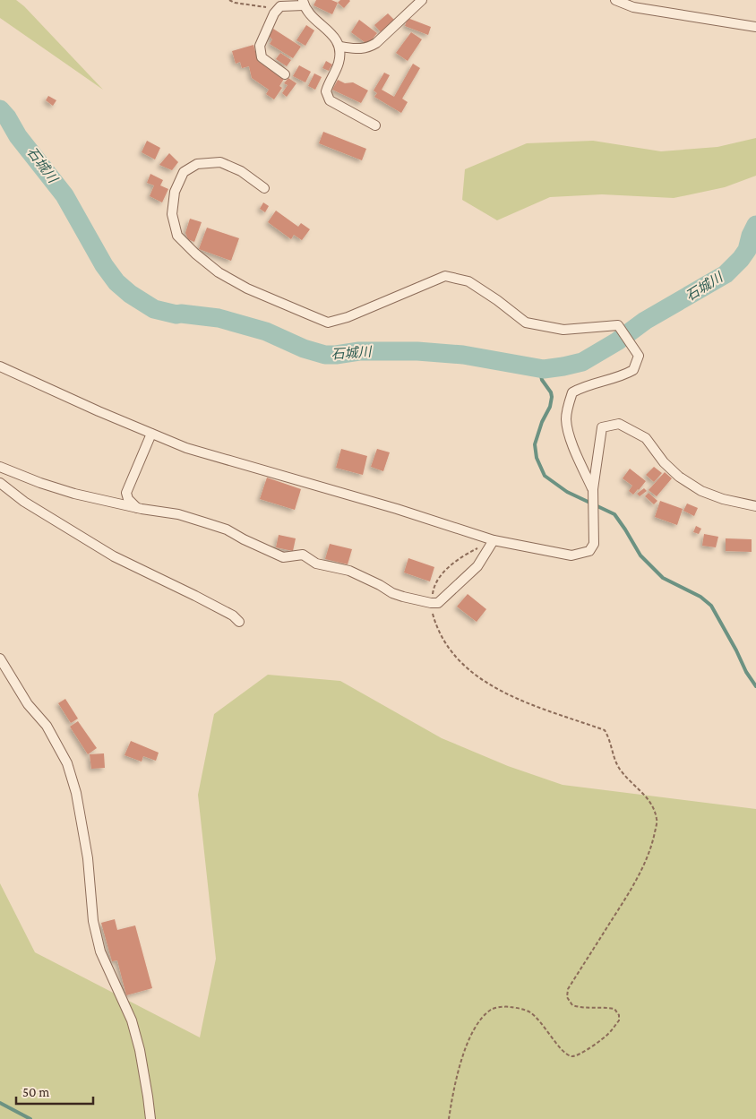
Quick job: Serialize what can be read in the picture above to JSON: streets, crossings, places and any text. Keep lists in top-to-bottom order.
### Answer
{
  "water": ["石城川"],
  "scale_bar": "50 m"
}
